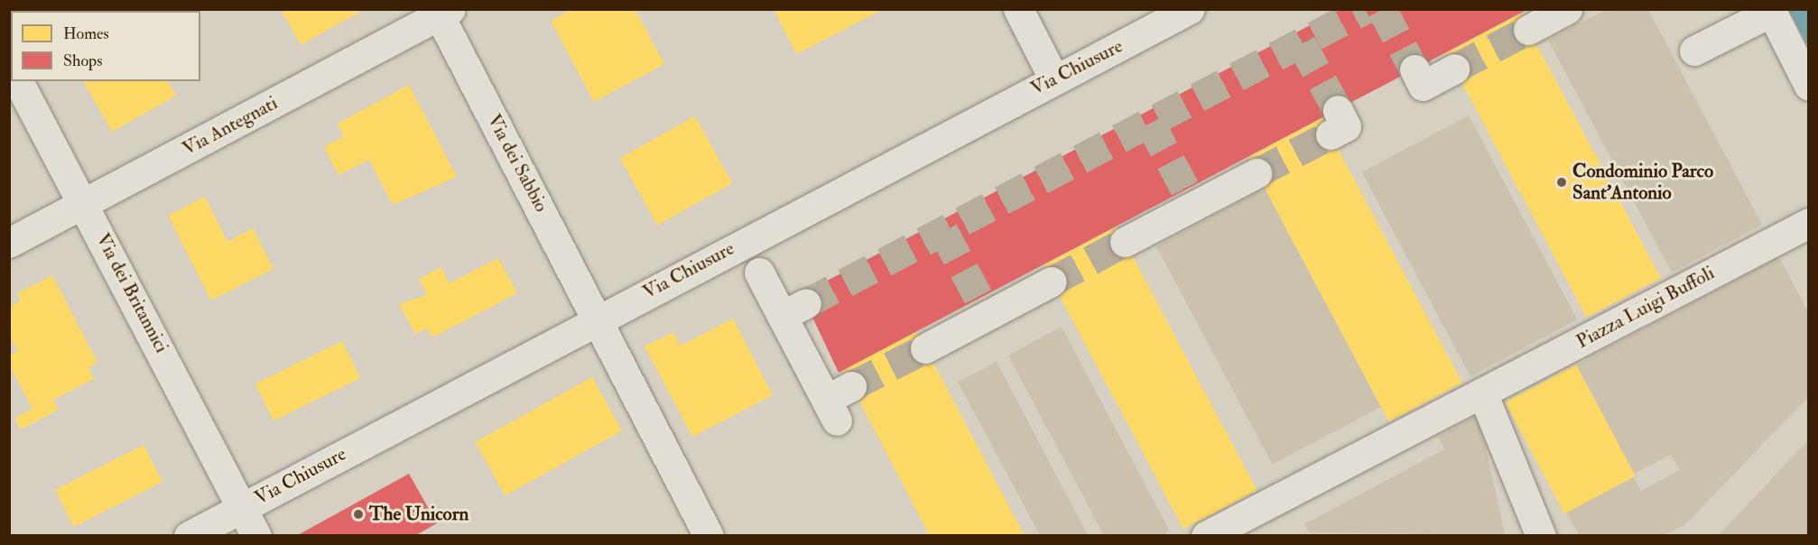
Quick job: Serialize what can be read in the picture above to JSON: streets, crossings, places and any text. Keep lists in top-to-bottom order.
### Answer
{
  "streets": {
    "street": [
      "Via Chiusure",
      "Via Antegnati",
      "Via dei Sabbio",
      "Via dei Britannici",
      "Piazza Luigi Buffoli"
    ]
  },
  "crossings": [
    ["Via Chiusure", "Via dei Sabbio"],
    ["Via Chiusure", "Via dei Britannici"],
    ["Via Antegnati", "Via dei Sabbio"],
    ["Via Antegnati", "Via dei Britannici"]
  ],
  "places": ["Condominio Parco Sant'Antonio", "The Unicorn"],
  "legend": ["Homes", "Shops"]
}
